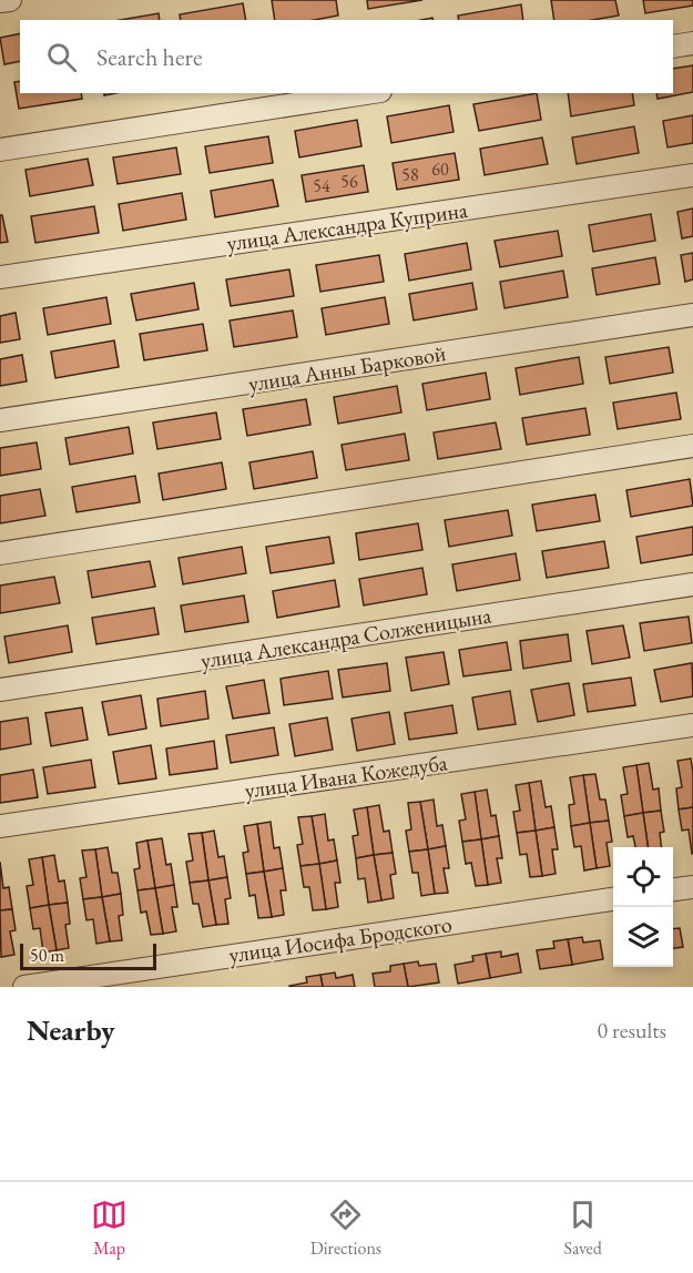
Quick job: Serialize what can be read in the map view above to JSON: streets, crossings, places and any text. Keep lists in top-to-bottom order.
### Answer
{
  "streets": {
    "street": [
      "улица Александра Куприна",
      "улица Анны Барковой",
      "улица Александра Солженицына",
      "улица Ивана Кожедуба",
      "улица Иосифа Бродского"
    ]
  },
  "house_numbers": [
    "60",
    "58",
    "56",
    "54"
  ],
  "scale_bar": "50 m",
  "page": {
    "search": "Search here",
    "scale": "50 m",
    "heading": ["Nearby", "0 results"],
    "nav": ["Map", "Directions", "Saved"]
  }
}
